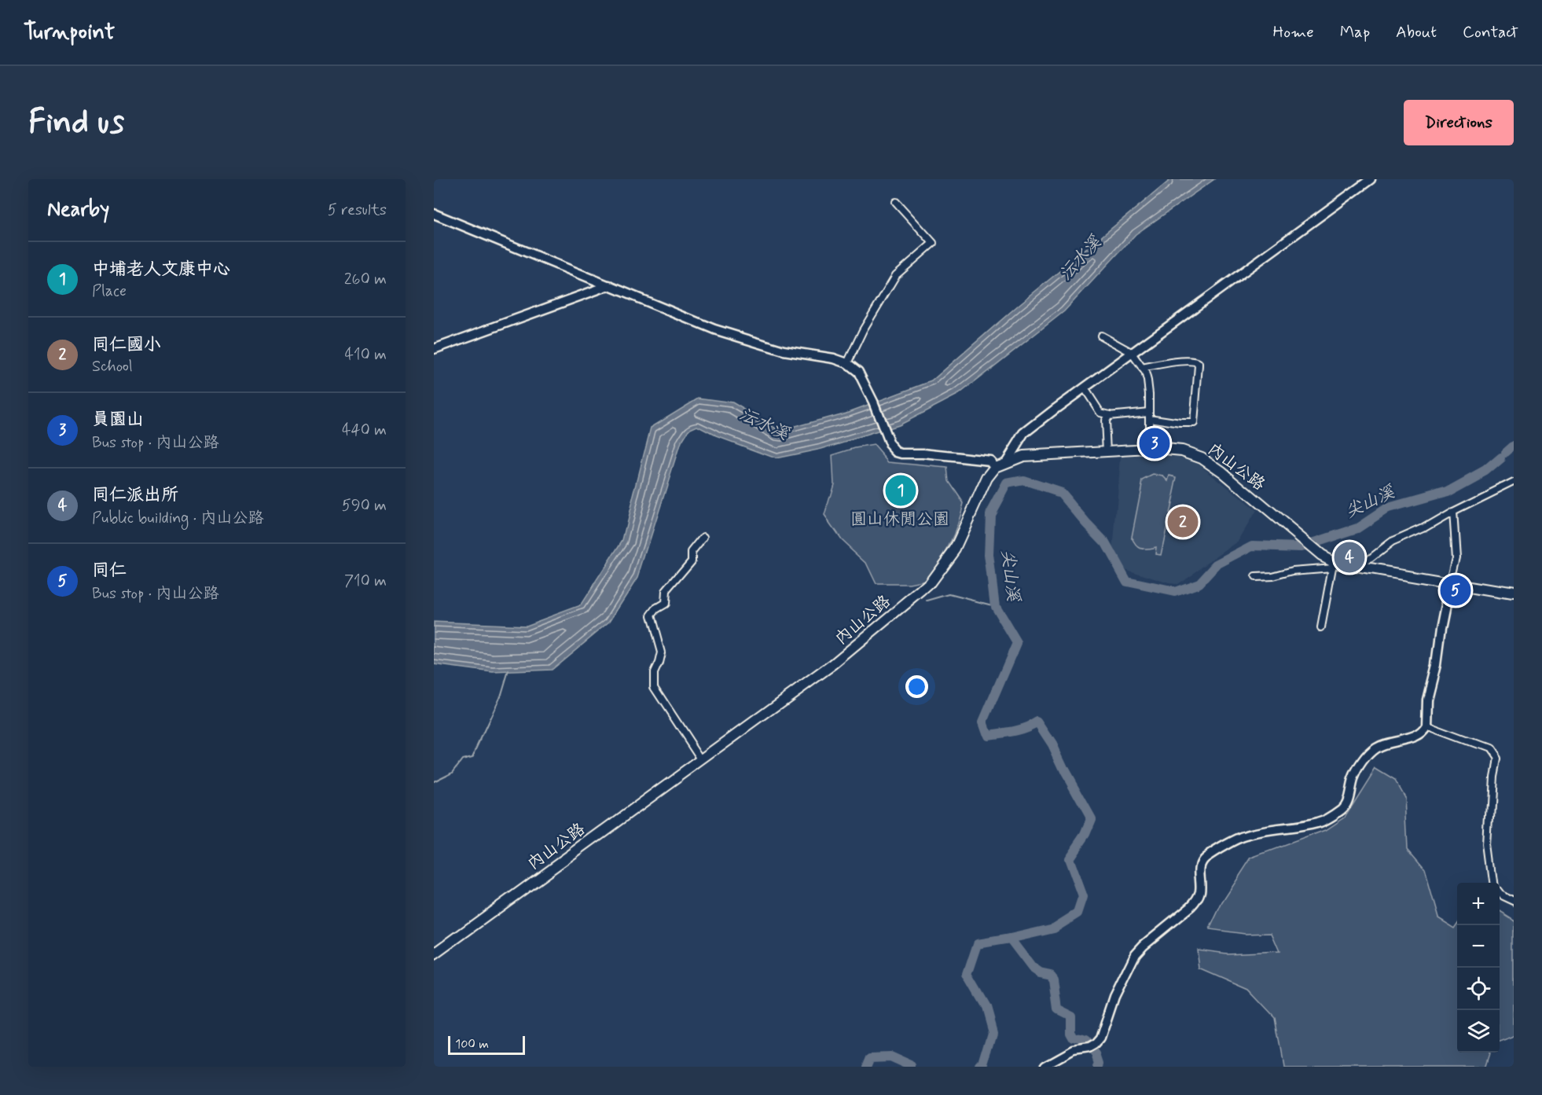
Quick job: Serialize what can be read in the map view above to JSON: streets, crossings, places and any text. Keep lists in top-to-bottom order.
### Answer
{
  "streets": {
    "main road": ["內山公路"]
  },
  "water": ["沄水溪", "尖山溪"],
  "parks": ["圓山休閒公園"],
  "scale_bar": "100 m",
  "page": {
    "header": "Turnpoint",
    "nav": [
      "Home",
      "Map",
      "About",
      "Contact"
    ],
    "buttons": "Directions",
    "title": "Find us",
    "heading": ["Nearby", "5 results"],
    "list": [
      {
        "mark": "1",
        "name": "中埔老人文康中心",
        "note": "Place",
        "value": "260 m"
      },
      {
        "mark": "2",
        "name": "同仁國小",
        "note": "School",
        "value": "410 m"
      },
      {
        "mark": "3",
        "name": "員園山",
        "note": "Bus stop · 內山公路",
        "value": "440 m"
      },
      {
        "mark": "4",
        "name": "同仁派出所",
        "note": "Public building · 內山公路",
        "value": "590 m"
      },
      {
        "mark": "5",
        "name": "同仁",
        "note": "Bus stop · 內山公路",
        "value": "710 m"
      }
    ],
    "pins": [
      "3",
      "1",
      "2",
      "4",
      "5"
    ],
    "map_buttons": ["+", "−"],
    "scale": "100 m"
  }
}
